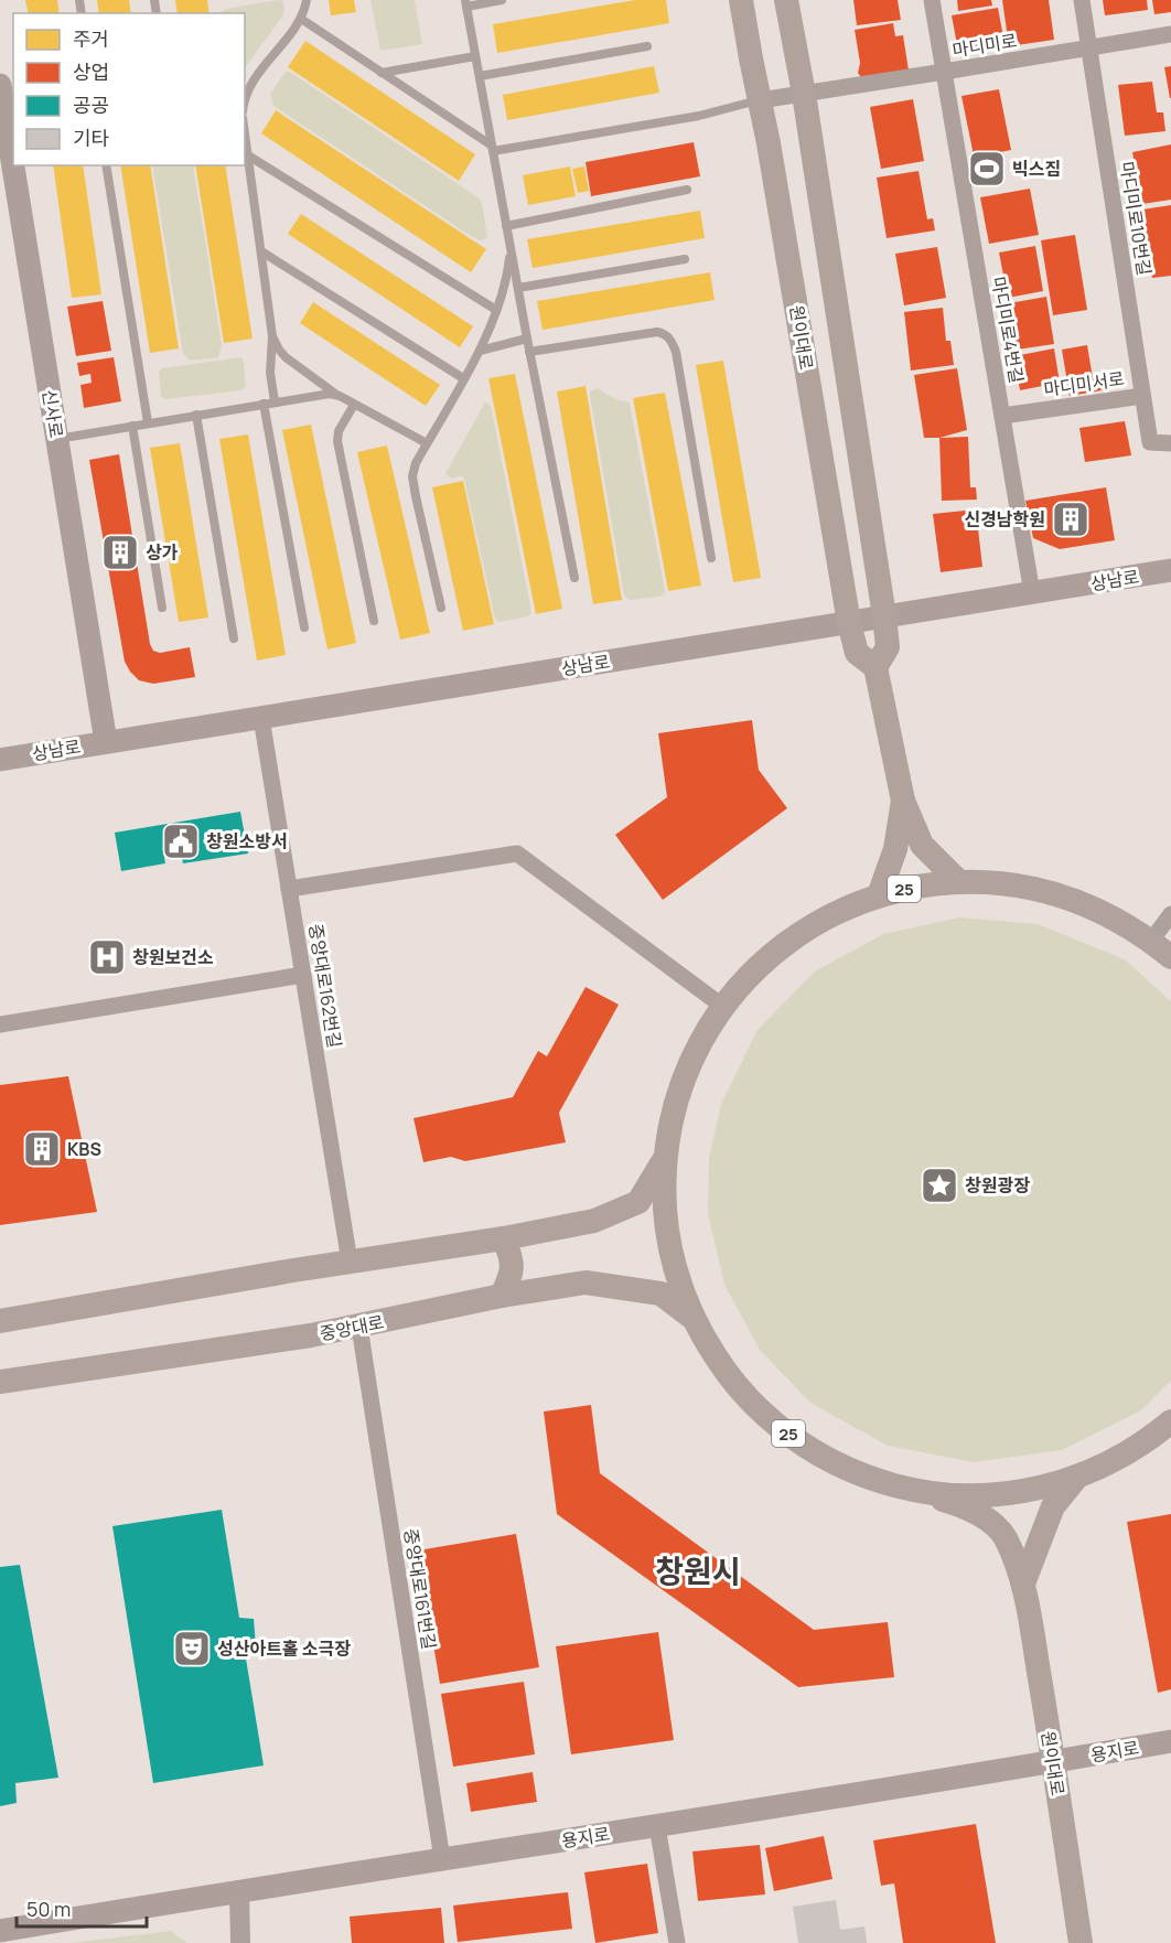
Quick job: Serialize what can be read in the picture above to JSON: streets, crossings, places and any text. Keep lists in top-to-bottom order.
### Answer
{
  "streets": {
    "main road": [
      "원이대로",
      "신사로",
      "상남로",
      "25",
      "중앙대로",
      "용지로"
    ],
    "street": [
      "마디미로",
      "마디미로10번길",
      "마디미로4번길",
      "마디미서로",
      "중앙대로162번길",
      "중앙대로161번길"
    ]
  },
  "crossings": [
    ["마디미로", "마디미로10번길"],
    ["마디미로", "마디미로4번길"],
    ["마디미로", "원이대로"],
    ["마디미로10번길", "마디미서로"],
    ["마디미로4번길", "마디미서로"],
    ["마디미로4번길", "상남로"],
    ["원이대로", "상남로"],
    ["원이대로", "25"],
    ["원이대로", "용지로"],
    ["신사로", "상남로"],
    ["상남로", "중앙대로162번길"],
    ["25", "중앙대로"],
    ["중앙대로", "중앙대로161번길"],
    ["중앙대로161번길", "용지로"]
  ],
  "districts": ["창원시"],
  "places": {
    "sports": ["빅스짐"],
    "building": ["신경남학원", "상가", "KBS"],
    "public building": ["창원소방서"],
    "hospital": ["창원보건소"],
    "place": ["창원광장"],
    "theatre": ["성산아트홀 소극장"]
  },
  "legend": [
    "주거",
    "상업",
    "공공",
    "기타"
  ],
  "scale_bar": "50 m"
}
